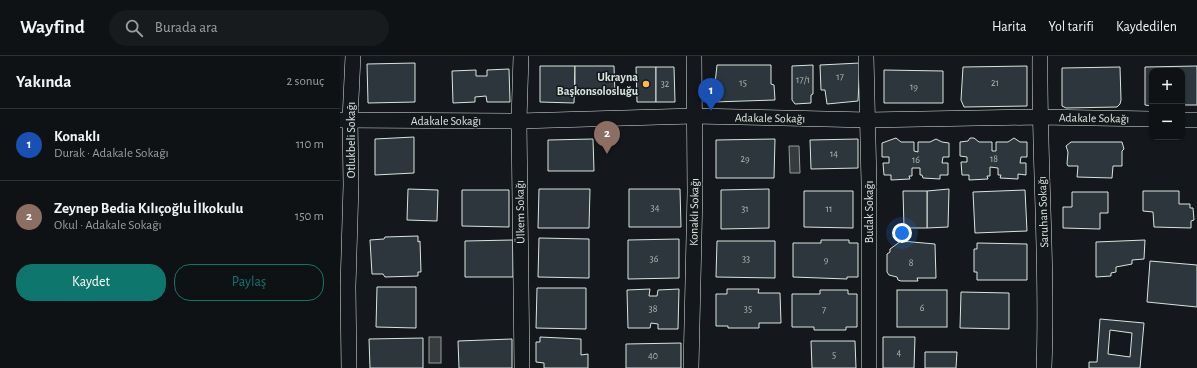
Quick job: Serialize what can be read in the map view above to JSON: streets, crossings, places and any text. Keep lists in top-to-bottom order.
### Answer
{
  "streets": {
    "street": [
      "Adakale Sokağı",
      "Otlukbeli Sokağı",
      "Ülkem Sokağı",
      "Konaklı Sokağı",
      "Budak Sokağı",
      "Saruhan Sokağı"
    ]
  },
  "crossings": [
    ["Adakale Sokağı", "Otlukbeli Sokağı"],
    ["Adakale Sokağı", "Ülkem Sokağı"],
    ["Adakale Sokağı", "Konaklı Sokağı"],
    ["Adakale Sokağı", "Budak Sokağı"],
    ["Adakale Sokağı", "Saruhan Sokağı"]
  ],
  "places": ["Ukrayna Başkonsolosluğu"],
  "house_numbers": [
    "17",
    "17/1",
    "15",
    "21",
    "32",
    "19",
    "14",
    "29",
    "18",
    "16",
    "34",
    "31",
    "11",
    "36",
    "33",
    "9",
    "8",
    "6",
    "38",
    "35",
    "7",
    "4",
    "5",
    "40"
  ],
  "page": {
    "header": "Wayfind",
    "search": "Burada ara",
    "nav": ["Harita", "Yol tarifi", "Kaydedilen"],
    "heading": ["Yakında", "2 sonuç"],
    "map_buttons": ["+", "−"],
    "pins": ["1", "2"],
    "list": [
      {
        "mark": "1",
        "name": "Konaklı",
        "note": "Durak · Adakale Sokağı",
        "value": "110 m"
      },
      {
        "mark": "2",
        "name": "Zeynep Bedia Kılıçoğlu İlkokulu",
        "note": "Okul · Adakale Sokağı",
        "value": "150 m"
      }
    ],
    "buttons": ["Kaydet", "Paylaş"]
  }
}
